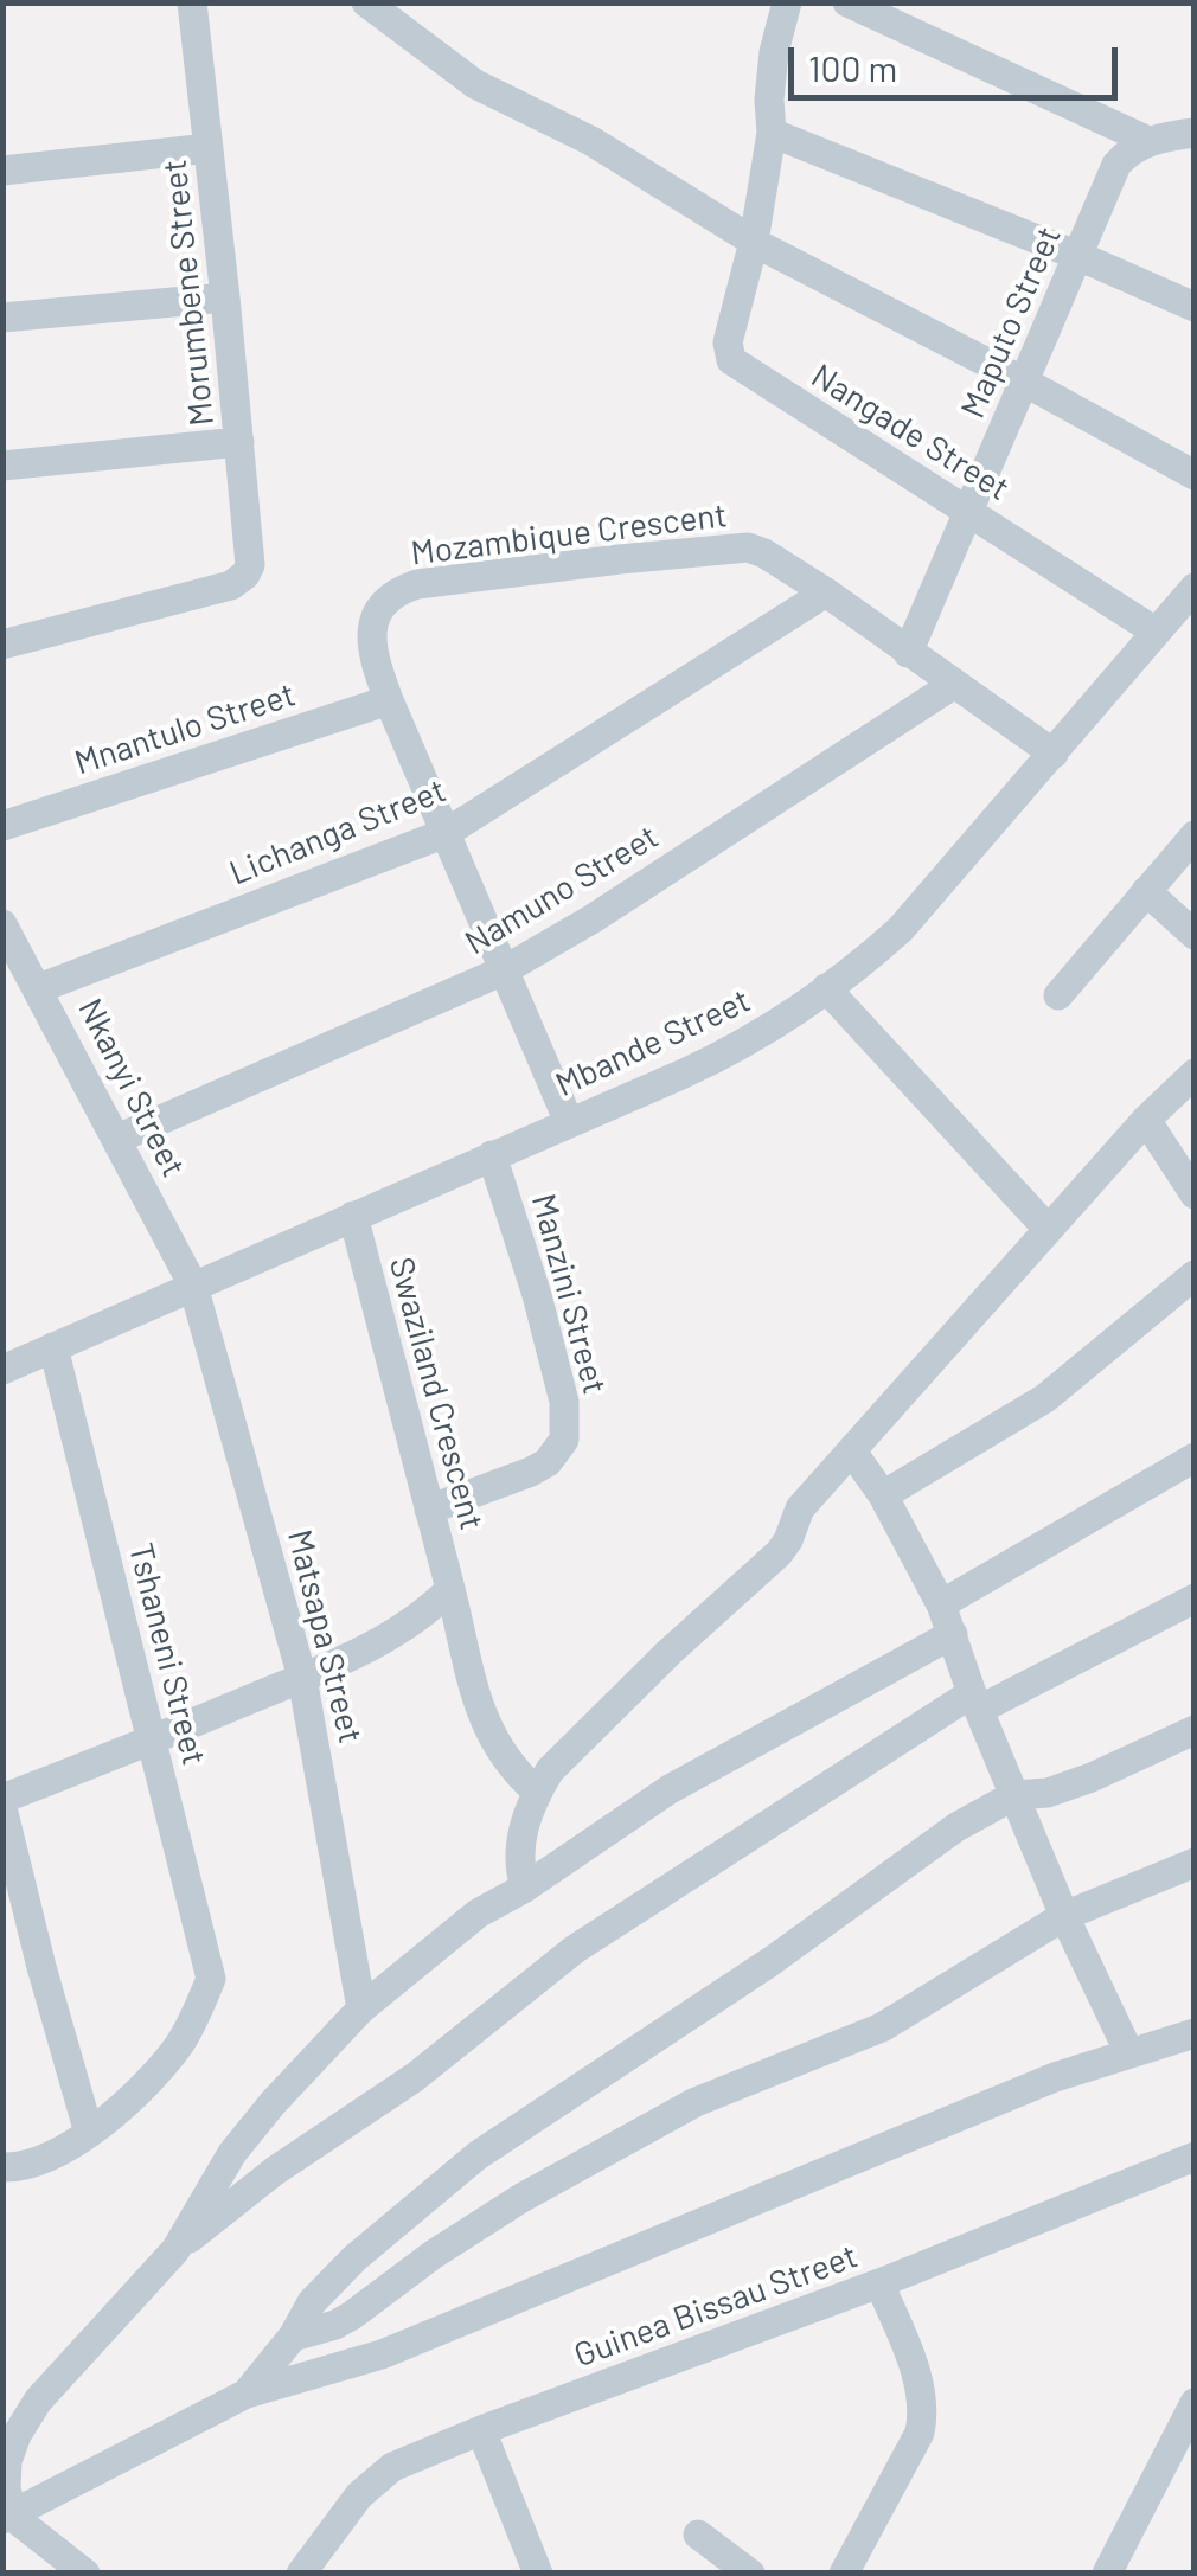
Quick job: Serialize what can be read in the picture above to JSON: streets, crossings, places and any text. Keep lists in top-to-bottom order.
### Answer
{
  "streets": {
    "street": [
      "Morumbene Street",
      "Maputo Street",
      "Nangade Street",
      "Mozambique Crescent",
      "Mnantulo Street",
      "Lichanga Street",
      "Namuno Street",
      "Mbande Street",
      "Nkanyi Street",
      "Manzini Street",
      "Swaziland Crescent",
      "Matsapa Street",
      "Tshaneni Street",
      "Guinea Bissau Street"
    ]
  },
  "crossings": [
    ["Maputo Street", "Nangade Street"],
    ["Maputo Street", "Mozambique Crescent"],
    ["Nangade Street", "Mbande Street"],
    ["Mozambique Crescent", "Mnantulo Street"],
    ["Mozambique Crescent", "Lichanga Street"],
    ["Mozambique Crescent", "Namuno Street"],
    ["Mozambique Crescent", "Mbande Street"],
    ["Lichanga Street", "Nkanyi Street"],
    ["Namuno Street", "Nkanyi Street"],
    ["Mbande Street", "Nkanyi Street"],
    ["Mbande Street", "Manzini Street"],
    ["Mbande Street", "Swaziland Crescent"],
    ["Mbande Street", "Matsapa Street"],
    ["Mbande Street", "Tshaneni Street"],
    ["Nkanyi Street", "Matsapa Street"],
    ["Manzini Street", "Swaziland Crescent"]
  ],
  "scale_bar": "100 m"
}
